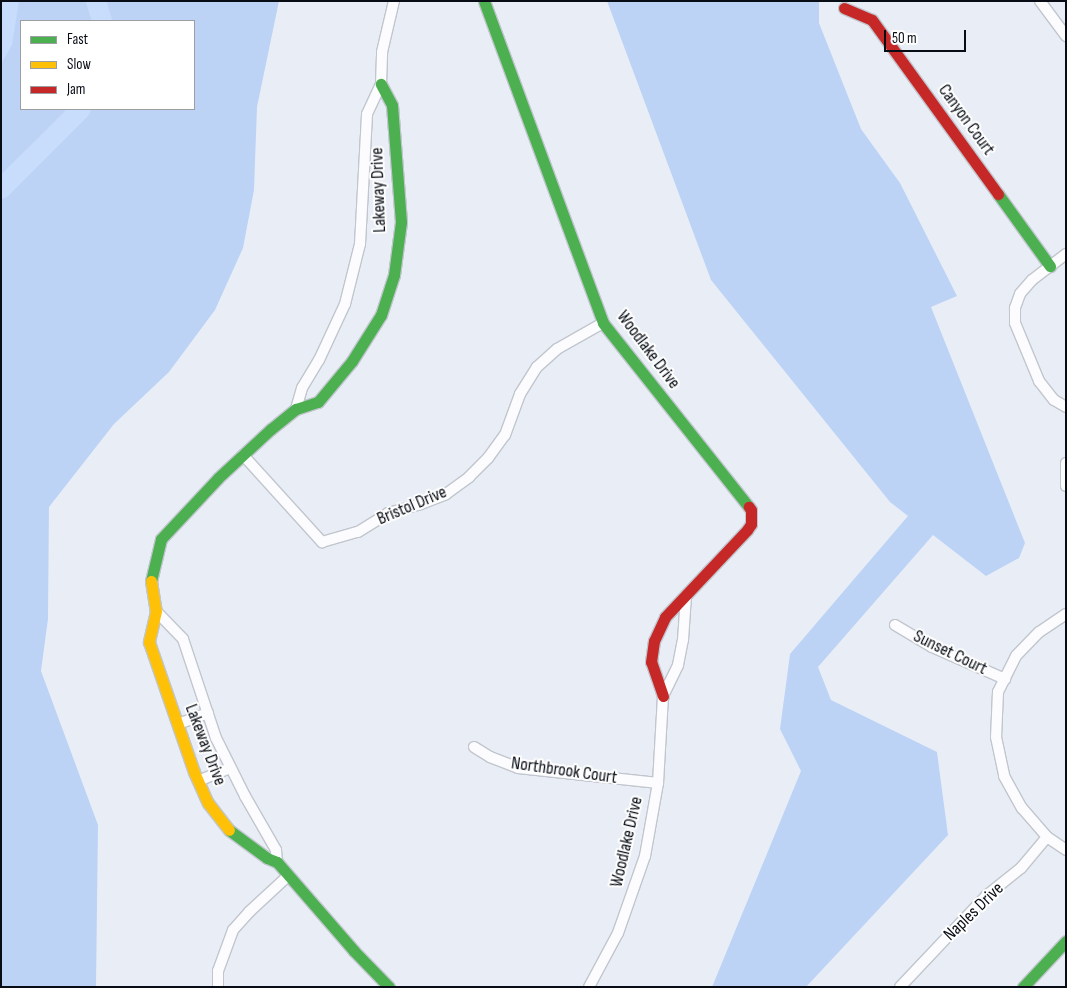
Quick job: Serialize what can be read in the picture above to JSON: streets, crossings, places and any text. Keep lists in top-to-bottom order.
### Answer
{
  "streets": {
    "street": [
      "Canyon Court",
      "Lakeway Drive",
      "Woodlake Drive",
      "Bristol Drive",
      "Sunset Court",
      "Northbrook Court",
      "Naples Drive"
    ]
  },
  "crossings": [
    ["Lakeway Drive", "Bristol Drive"],
    ["Woodlake Drive", "Bristol Drive"],
    ["Woodlake Drive", "Northbrook Court"]
  ],
  "legend": ["Fast", "Slow", "Jam"],
  "scale_bar": "50 m"
}
